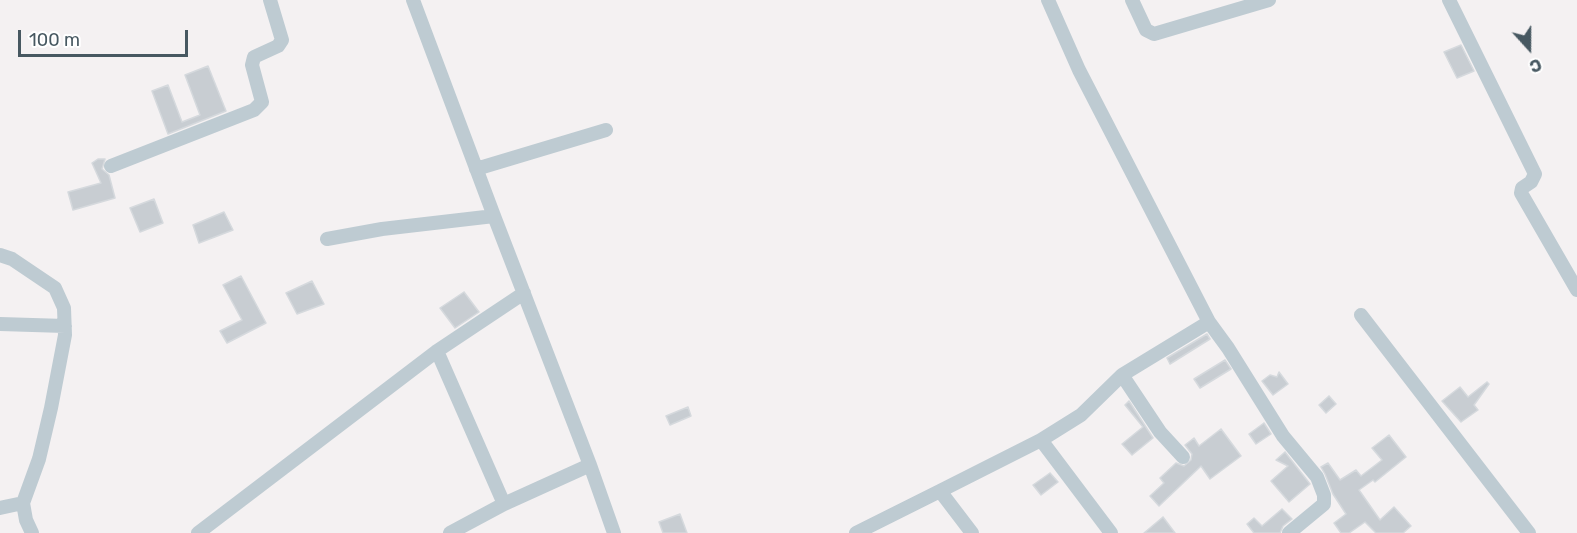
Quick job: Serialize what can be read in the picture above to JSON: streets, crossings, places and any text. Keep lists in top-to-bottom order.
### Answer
{
  "scale_bar": "100 m",
  "north": "bottom"
}
